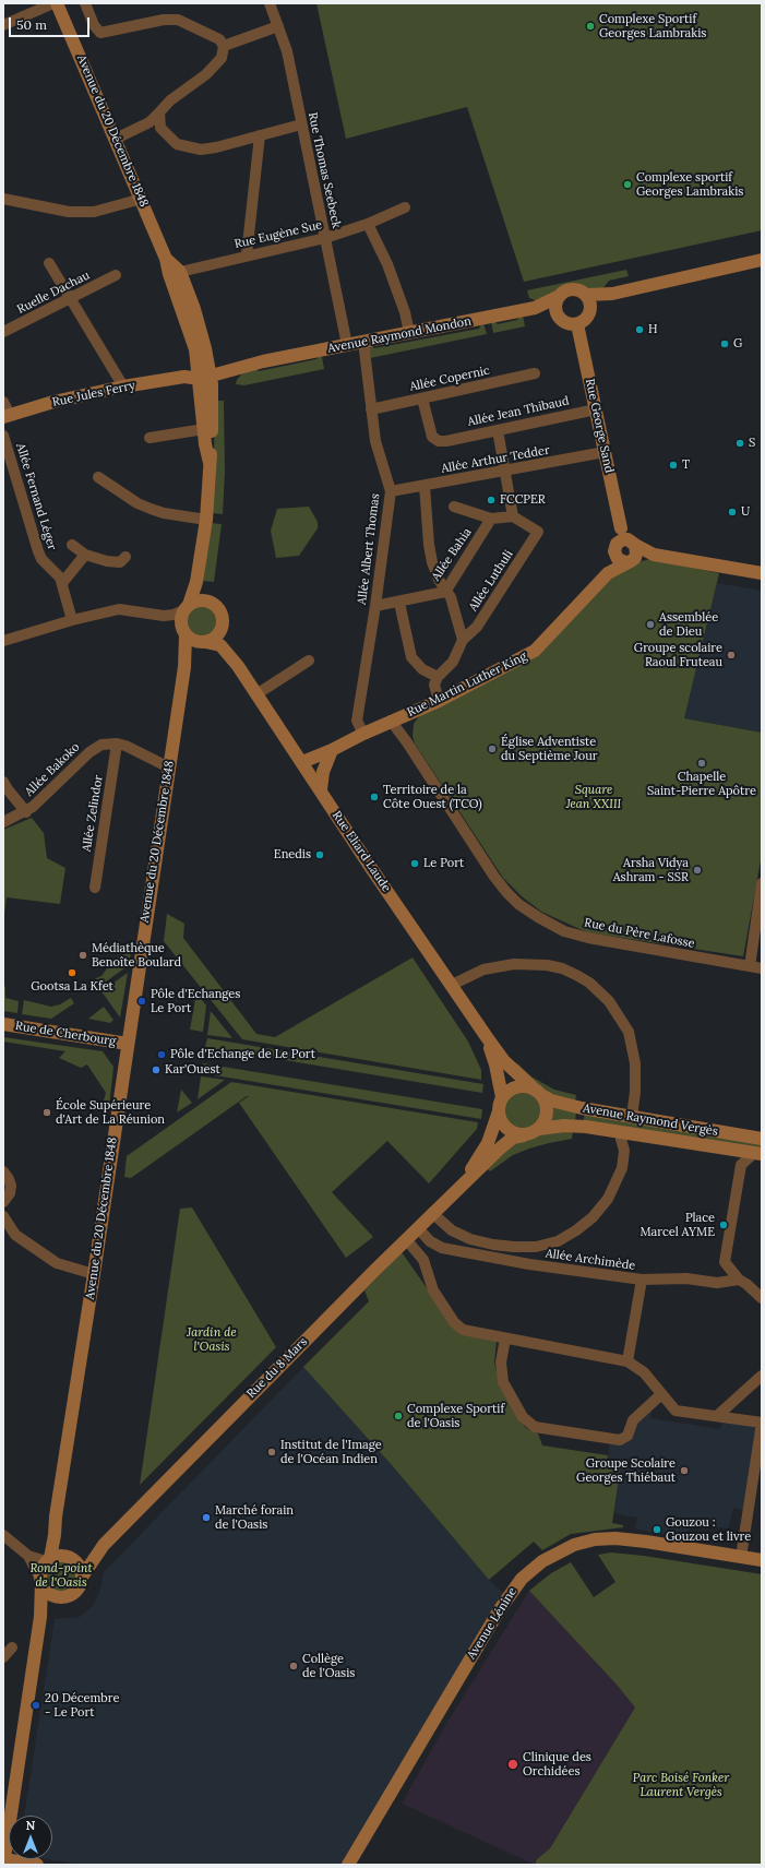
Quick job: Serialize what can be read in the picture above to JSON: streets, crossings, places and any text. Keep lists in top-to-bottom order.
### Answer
{
  "streets": {
    "main road": [
      "Avenue du 20 Décembre 1848",
      "Avenue Raymond Mondon",
      "Rue Jules Ferry",
      "Rue George Sand",
      "Rue Martin Luther King",
      "Rue Eliard Laude",
      "Rue de Cherbourg",
      "Avenue Raymond Vergès",
      "Rue du 8 Mars",
      "Avenue Lénine"
    ],
    "street": [
      "Rue Thomas Seebeck",
      "Rue Eugène Sue",
      "Ruelle Dachau",
      "Allée Copernic",
      "Allée Jean Thibaud",
      "Allée Arthur Tedder",
      "Allée Fernand Léger",
      "Allée Albert Thomas",
      "Allée Bahia",
      "Allée Luthuli",
      "Allée Bakoko",
      "Allée Zelindor",
      "Rue du Père Lafosse",
      "Allée Archimède"
    ]
  },
  "crossings": [
    ["Avenue du 20 Décembre 1848", "Rue Eugène Sue"],
    ["Avenue du 20 Décembre 1848", "Avenue Raymond Mondon"],
    ["Avenue du 20 Décembre 1848", "Rue Eliard Laude"],
    ["Avenue du 20 Décembre 1848", "Rue de Cherbourg"],
    ["Avenue du 20 Décembre 1848", "Rue du 8 Mars"],
    ["Rue Thomas Seebeck", "Rue Eugène Sue"],
    ["Rue Thomas Seebeck", "Avenue Raymond Mondon"],
    ["Avenue Raymond Mondon", "Rue Jules Ferry"],
    ["Avenue Raymond Mondon", "Rue George Sand"],
    ["Avenue Raymond Mondon", "Allée Albert Thomas"],
    ["Allée Copernic", "Allée Jean Thibaud"],
    ["Allée Copernic", "Allée Albert Thomas"],
    ["Allée Jean Thibaud", "Rue George Sand"],
    ["Rue George Sand", "Allée Arthur Tedder"],
    ["Rue George Sand", "Rue Martin Luther King"],
    ["Allée Arthur Tedder", "Allée Albert Thomas"],
    ["Allée Albert Thomas", "Allée Bahia"],
    ["Allée Albert Thomas", "Rue Martin Luther King"],
    ["Rue Martin Luther King", "Rue Eliard Laude"],
    ["Rue Martin Luther King", "Rue du Père Lafosse"],
    ["Allée Bakoko", "Allée Zelindor"],
    ["Rue Eliard Laude", "Avenue Raymond Vergès"],
    ["Rue Eliard Laude", "Rue du 8 Mars"],
    ["Avenue Raymond Vergès", "Rue du 8 Mars"],
    ["Allée Archimède", "Rue du 8 Mars"]
  ],
  "parks": [
    "Square Jean XXIII",
    "Jardin de l'Oasis",
    "Rond-point de l'Oasis",
    "Parc Boisé Fonker Laurent Vergès"
  ],
  "places": [
    "Complexe Sportif Georges Lambrakis",
    "Complexe sportif Georges Lambrakis",
    "H",
    "G",
    "S",
    "T",
    "FCCPER",
    "U",
    "Assemblée de Dieu",
    "Groupe scolaire Raoul Fruteau",
    "Église Adventiste du Septième Jour",
    "Chapelle Saint-Pierre Apôtre",
    "Territoire de la Côte Ouest (TCO)",
    "Enedis",
    "Le Port",
    "Arsha Vidya Ashram - SSR",
    "Médiathèque Benoîte Boulard",
    "Gootsa La Kfet",
    "Pôle d'Echanges Le Port",
    "Pôle d'Echange de Le Port",
    "Kar'Ouest",
    "École Supérieure d'Art de La Réunion",
    "Place Marcel AYME",
    "Complexe Sportif de l'Oasis",
    "Institut de l'Image de l'Océan Indien",
    "Groupe Scolaire Georges Thiébaut",
    "Marché forain de l'Oasis",
    "Gouzou : Gouzou et livre",
    "Collège de l'Oasis",
    "20 Décembre - Le Port",
    "Clinique des Orchidées"
  ],
  "scale_bar": "50 m",
  "north": "top"
}
